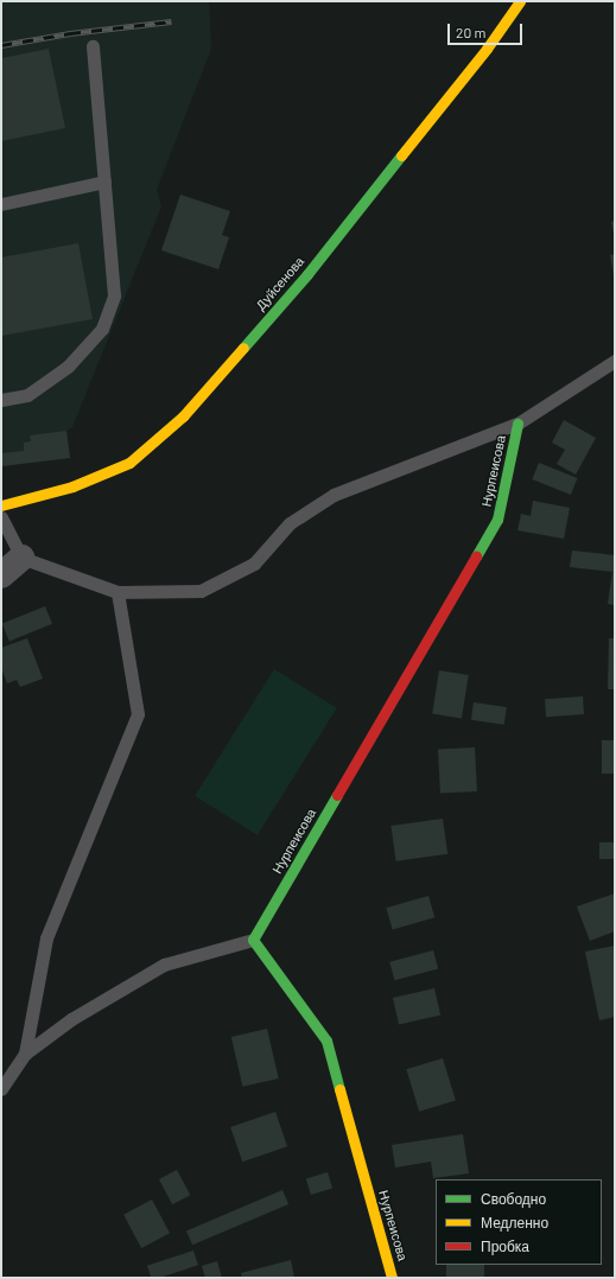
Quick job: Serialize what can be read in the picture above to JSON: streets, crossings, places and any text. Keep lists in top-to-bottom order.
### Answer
{
  "streets": {
    "street": ["Дуйсенова", "Нурпеисова"]
  },
  "legend": ["Свободно", "Медленно", "Пробка"],
  "scale_bar": "20 m"
}
